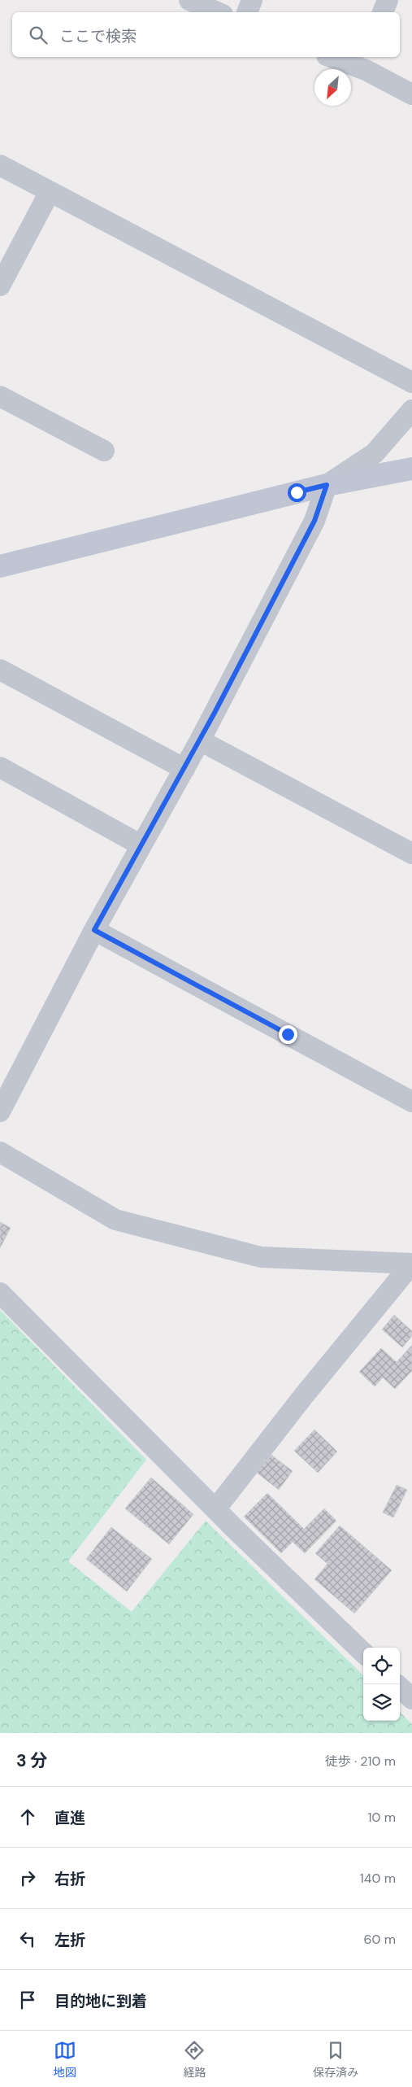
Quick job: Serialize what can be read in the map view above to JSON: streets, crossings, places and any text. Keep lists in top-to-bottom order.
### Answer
{
  "north": "bottom left",
  "page": {
    "search": "ここで検索",
    "heading": ["3 分", "徒歩 · 210 m"],
    "list": [
      ["直進", "10 m"],
      ["右折", "140 m"],
      ["左折", "60 m"],
      "目的地に到着"
    ],
    "nav": ["地図", "経路", "保存済み"]
  }
}
